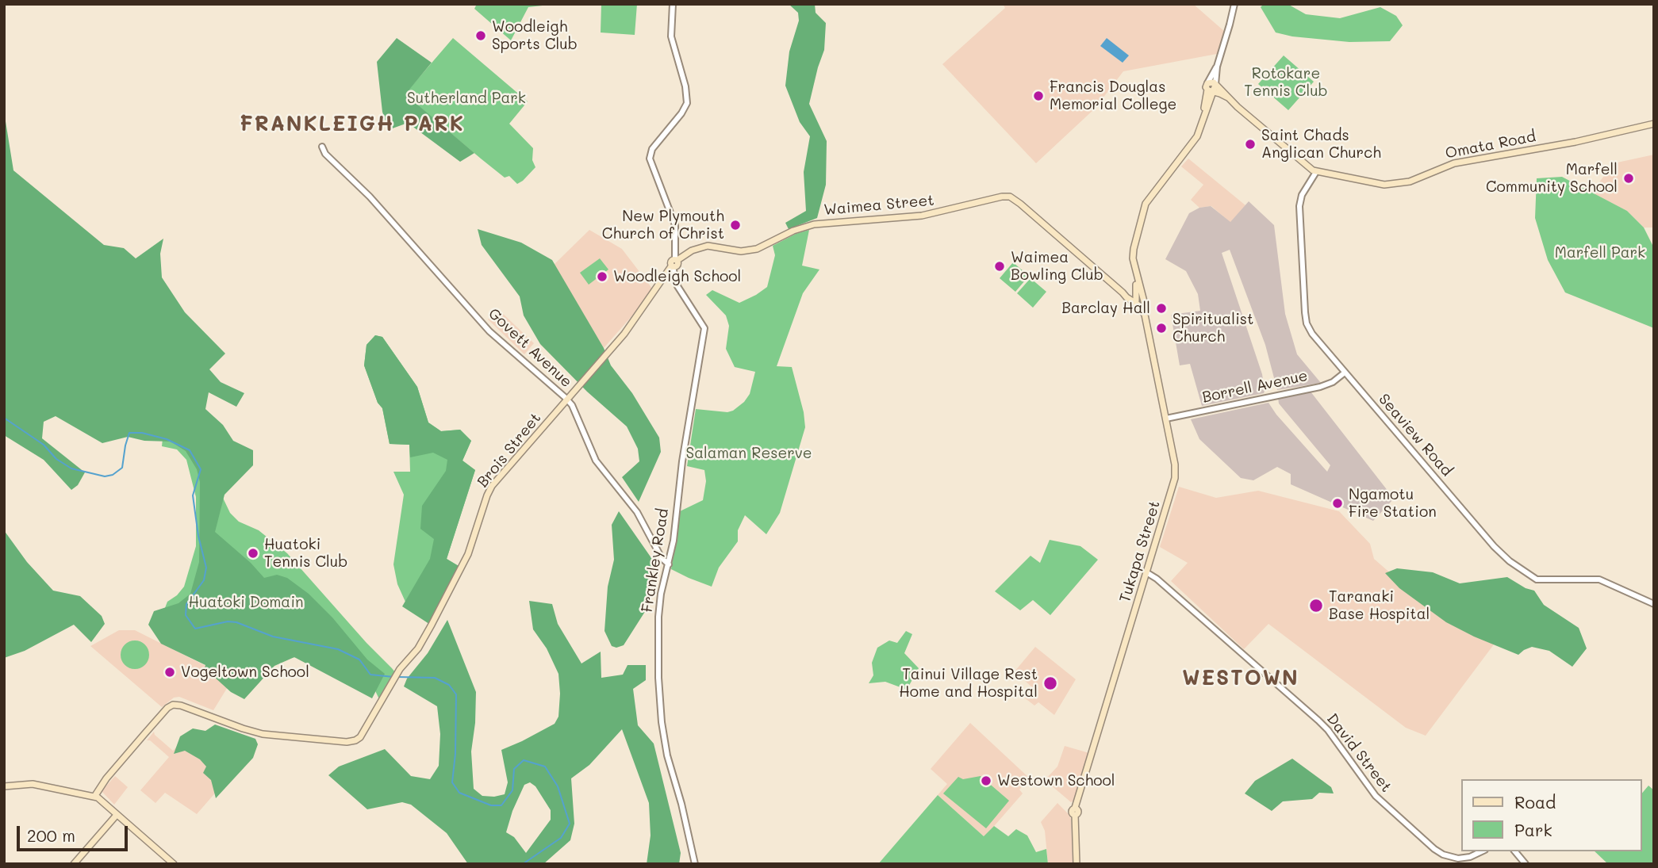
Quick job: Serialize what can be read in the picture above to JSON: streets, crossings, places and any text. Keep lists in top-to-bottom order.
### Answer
{
  "streets": {
    "main road": [
      "Omata Road",
      "Waimea Street",
      "Brois Street",
      "Tukapa Street"
    ],
    "street": [
      "Govett Avenue",
      "Borrell Avenue",
      "Seaview Road",
      "Frankley Road",
      "David Street"
    ]
  },
  "crossings": [
    ["Omata Road", "Seaview Road"],
    ["Waimea Street", "Brois Street"],
    ["Waimea Street", "Tukapa Street"],
    ["Govett Avenue", "Brois Street"],
    ["Govett Avenue", "Frankley Road"],
    ["Borrell Avenue", "Seaview Road"],
    ["Borrell Avenue", "Tukapa Street"],
    ["Brois Street", "Frankley Road"],
    ["Tukapa Street", "David Street"]
  ],
  "districts": ["FRANKLEIGH PARK", "WESTOWN"],
  "parks": [
    "Rotokare Tennis Club",
    "Sutherland Park",
    "Marfell Park",
    "Salaman Reserve",
    "Huatoki Domain"
  ],
  "places": [
    "Woodleigh Sports Club",
    "Francis Douglas Memorial College",
    "Saint Chads Anglican Church",
    "Marfell Community School",
    "New Plymouth Church of Christ",
    "Waimea Bowling Club",
    "Woodleigh School",
    "Barclay Hall",
    "Spiritualist Church",
    "Ngamotu Fire Station",
    "Huatoki Tennis Club",
    "Taranaki Base Hospital",
    "Vogeltown School",
    "Tainui Village Rest Home and Hospital",
    "Westown School"
  ],
  "legend": ["Road", "Park"],
  "scale_bar": "200 m"
}
